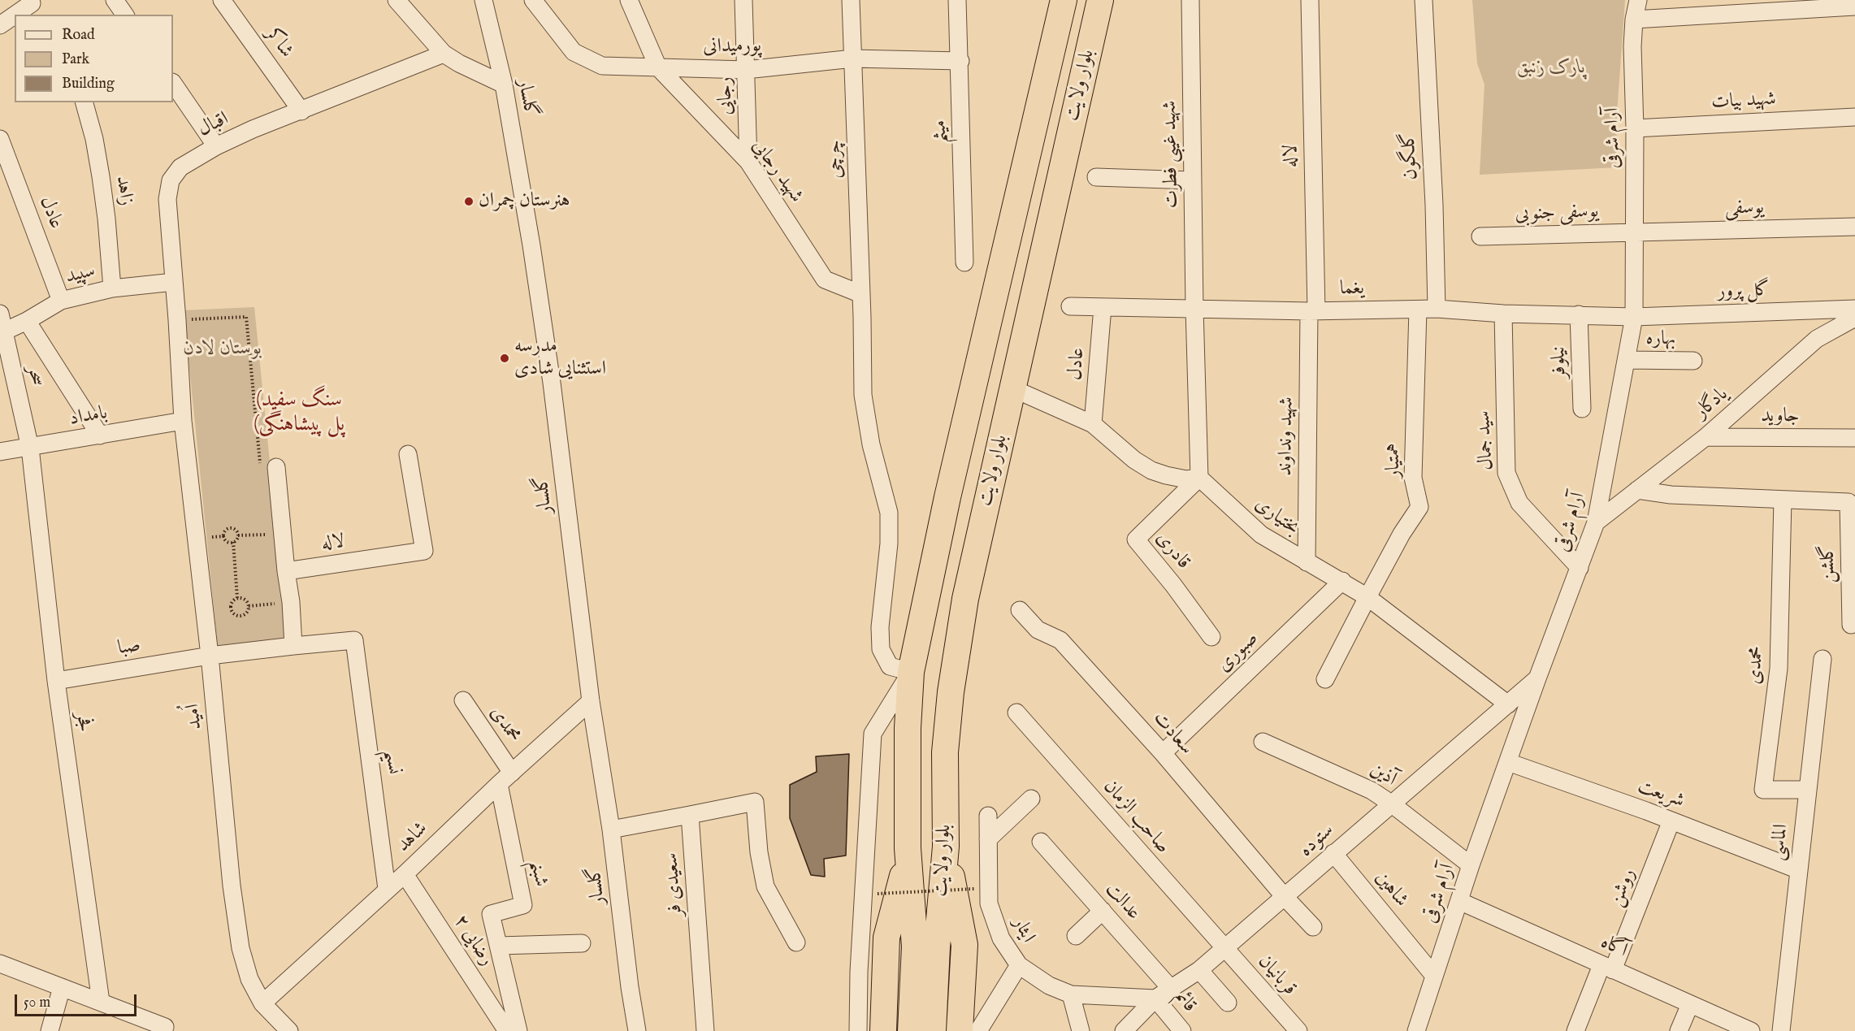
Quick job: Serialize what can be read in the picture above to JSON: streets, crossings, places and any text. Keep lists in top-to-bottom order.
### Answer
{
  "streets": {
    "highway": ["بلوار ولایت"],
    "street": [
      "شاکر",
      "پورمیدانی",
      "رجایی",
      "گلسار",
      "شهید بیات",
      "اقبال",
      "میثم",
      "آرام شرقی",
      "شهید غیبی فطرت",
      "لاله",
      "گلگون",
      "چرچی",
      "شهید رجایی",
      "زاهد",
      "یوسفی",
      "عادل",
      "یوسفی جنوبی",
      "سپید",
      "یغما",
      "گل پرور",
      "بهاره",
      "نیلوفر",
      "سحر",
      "یادگار",
      "بامداد",
      "جاوید",
      "شهید ونداوند",
      "سید جمال",
      "همتیار",
      "بختیاری",
      "قادری",
      "گلشن",
      "صبا",
      "صبوری",
      "محمدی",
      "اُمید",
      "فجر",
      "سعادت",
      "نسیم",
      "آذین",
      "شریعت",
      "صاحب الزمان",
      "شاهد",
      "ستوده",
      "الماسی",
      "شبنم",
      "سعیدی فر",
      "روشن",
      "شاهین",
      "عدالت",
      "ایثار",
      "رضایی ۲",
      "آگاه",
      "قربانیان",
      "قائم"
    ]
  },
  "crossings": [
    ["شاکر", "اقبال"],
    ["پورمیدانی", "رجایی"],
    ["پورمیدانی", "میثم"],
    ["پورمیدانی", "چرچی"],
    ["پورمیدانی", "شهید رجایی"],
    ["بلوار ولایت", "چرچی"],
    ["رجایی", "شهید رجایی"],
    ["گلسار", "شاهد"],
    ["شهید بیات", "آرام شرقی"],
    ["اقبال", "سپید"],
    ["اقبال", "بامداد"],
    ["اقبال", "اُمید"],
    ["آرام شرقی", "یوسفی"],
    ["آرام شرقی", "یوسفی جنوبی"],
    ["آرام شرقی", "یغما"],
    ["آرام شرقی", "گل پرور"],
    ["آرام شرقی", "بهاره"],
    ["آرام شرقی", "یادگار"],
    ["آرام شرقی", "سید جمال"],
    ["آرام شرقی", "آذین"],
    ["آرام شرقی", "شریعت"],
    ["آرام شرقی", "ستوده"],
    ["آرام شرقی", "شاهین"],
    ["آرام شرقی", "آگاه"],
    ["شهید غیبی فطرت", "یغما"],
    ["شهید غیبی فطرت", "بختیاری"],
    ["شهید غیبی فطرت", "قادری"],
    ["لاله", "یغما"],
    ["لاله", "شهید ونداوند"],
    ["گلگون", "یغما"],
    ["چرچی", "شهید رجایی"],
    ["زاهد", "سپید"],
    ["یوسفی", "یوسفی جنوبی"],
    ["عادل", "سپید"],
    ["عادل", "یغما"],
    ["سپید", "سحر"],
    ["یغما", "گل پرور"],
    ["یغما", "نیلوفر"],
    ["یغما", "شهید ونداوند"],
    ["یغما", "سید جمال"],
    ["یغما", "همتیار"],
    ["سحر", "بامداد"],
    ["سحر", "فجر"],
    ["یادگار", "جاوید"],
    ["بامداد", "اُمید"],
    ["بامداد", "فجر"],
    ["شهید ونداوند", "بختیاری"],
    ["همتیار", "بختیاری"],
    ["بختیاری", "قادری"],
    ["بختیاری", "صبوری"],
    ["بختیاری", "ستوده"],
    ["گلشن", "محمدی"],
    ["صبا", "اُمید"],
    ["صبا", "فجر"],
    ["صبا", "نسیم"],
    ["صبوری", "سعادت"],
    ["محمدی", "شاهد"],
    ["محمدی", "الماسی"],
    ["محمدی", "شبنم"],
    ["اُمید", "شاهد"],
    ["سعادت", "ستوده"],
    ["نسیم", "شاهد"],
    ["آذین", "ستوده"],
    ["شریعت", "الماسی"],
    ["شریعت", "روشن"],
    ["صاحب الزمان", "ستوده"],
    ["صاحب الزمان", "قربانیان"],
    ["شاهد", "شبنم"],
    ["شاهد", "رضایی ۲"],
    ["ستوده", "شاهین"],
    ["ستوده", "عدالت"],
    ["ستوده", "ایثار"],
    ["ستوده", "قربانیان"],
    ["ستوده", "قائم"],
    ["روشن", "آگاه"],
    ["ایثار", "قائم"]
  ],
  "districts": ["(سنگ سفید (پل پیشاهنگی"],
  "parks": ["پارک زنبق", "بوستان لادن"],
  "places": ["هنرستان چمران", "مدرسه استثنایی شادی"],
  "legend": ["Road", "Park", "Building"],
  "scale_bar": "50 m"
}
